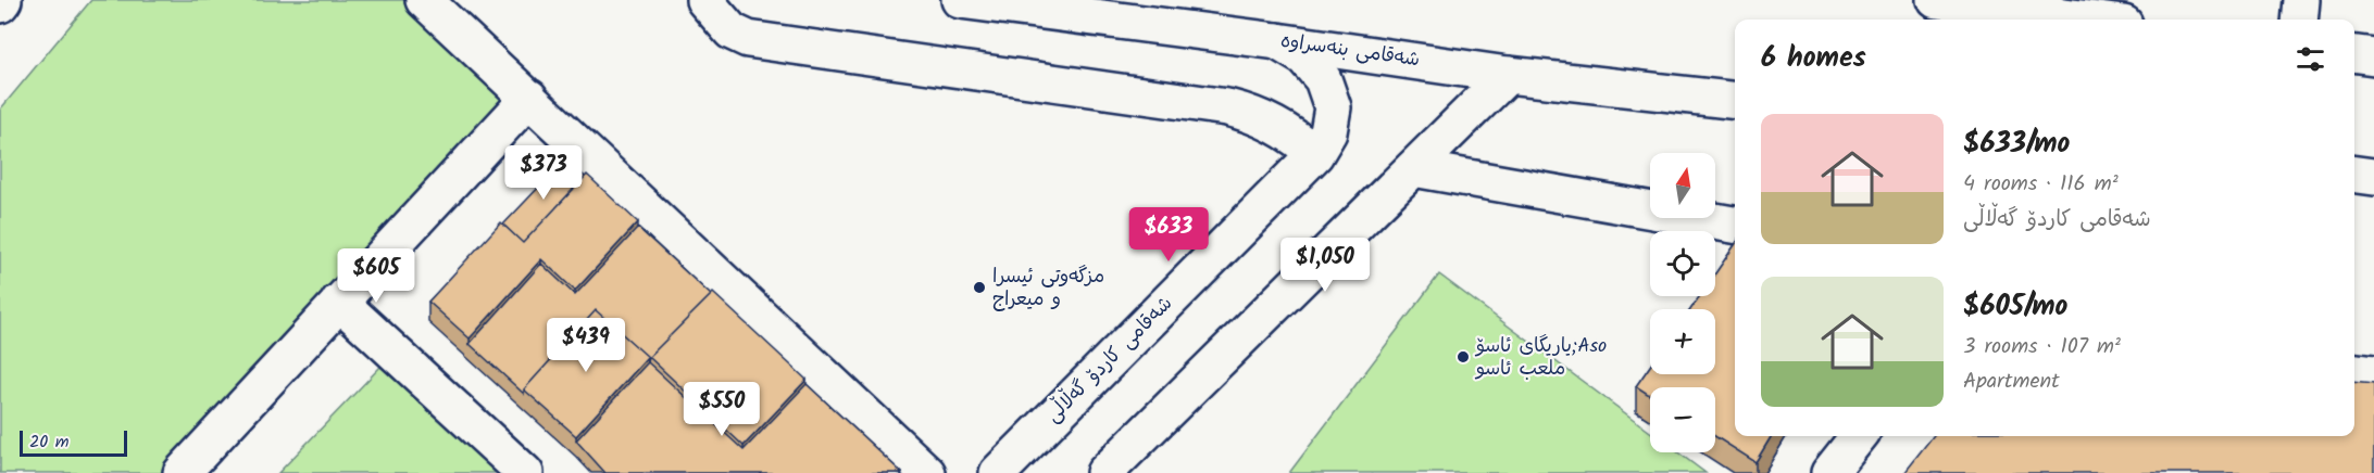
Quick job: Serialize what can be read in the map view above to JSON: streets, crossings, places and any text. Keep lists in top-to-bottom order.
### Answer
{
  "streets": {
    "street": ["شەقامی بنەسراوە", "شەقامی کاردۆ گەڵاڵی"]
  },
  "crossings": [
    ["شەقامی بنەسراوە", "شەقامی کاردۆ گەڵاڵی"]
  ],
  "places": ["مزگەوتی ئیسرا و میعراج", "یاریگای ئاسۆ;Aso ملعب ئاسو"],
  "scale_bar": "20 m",
  "north": "top",
  "page": {
    "heading": "6 homes",
    "list": [
      {
        "name": "$633/mo",
        "note": "4 rooms · 116 m² · شەقامی کاردۆ گەڵاڵی"
      },
      {
        "name": "$605/mo",
        "note": "3 rooms · 107 m² · Apartment"
      }
    ],
    "price": [
      "$373",
      "$633",
      "$1,050",
      "$605",
      "$439",
      "$550"
    ],
    "map_buttons": ["+", "−"],
    "scale": "20 m"
  }
}
